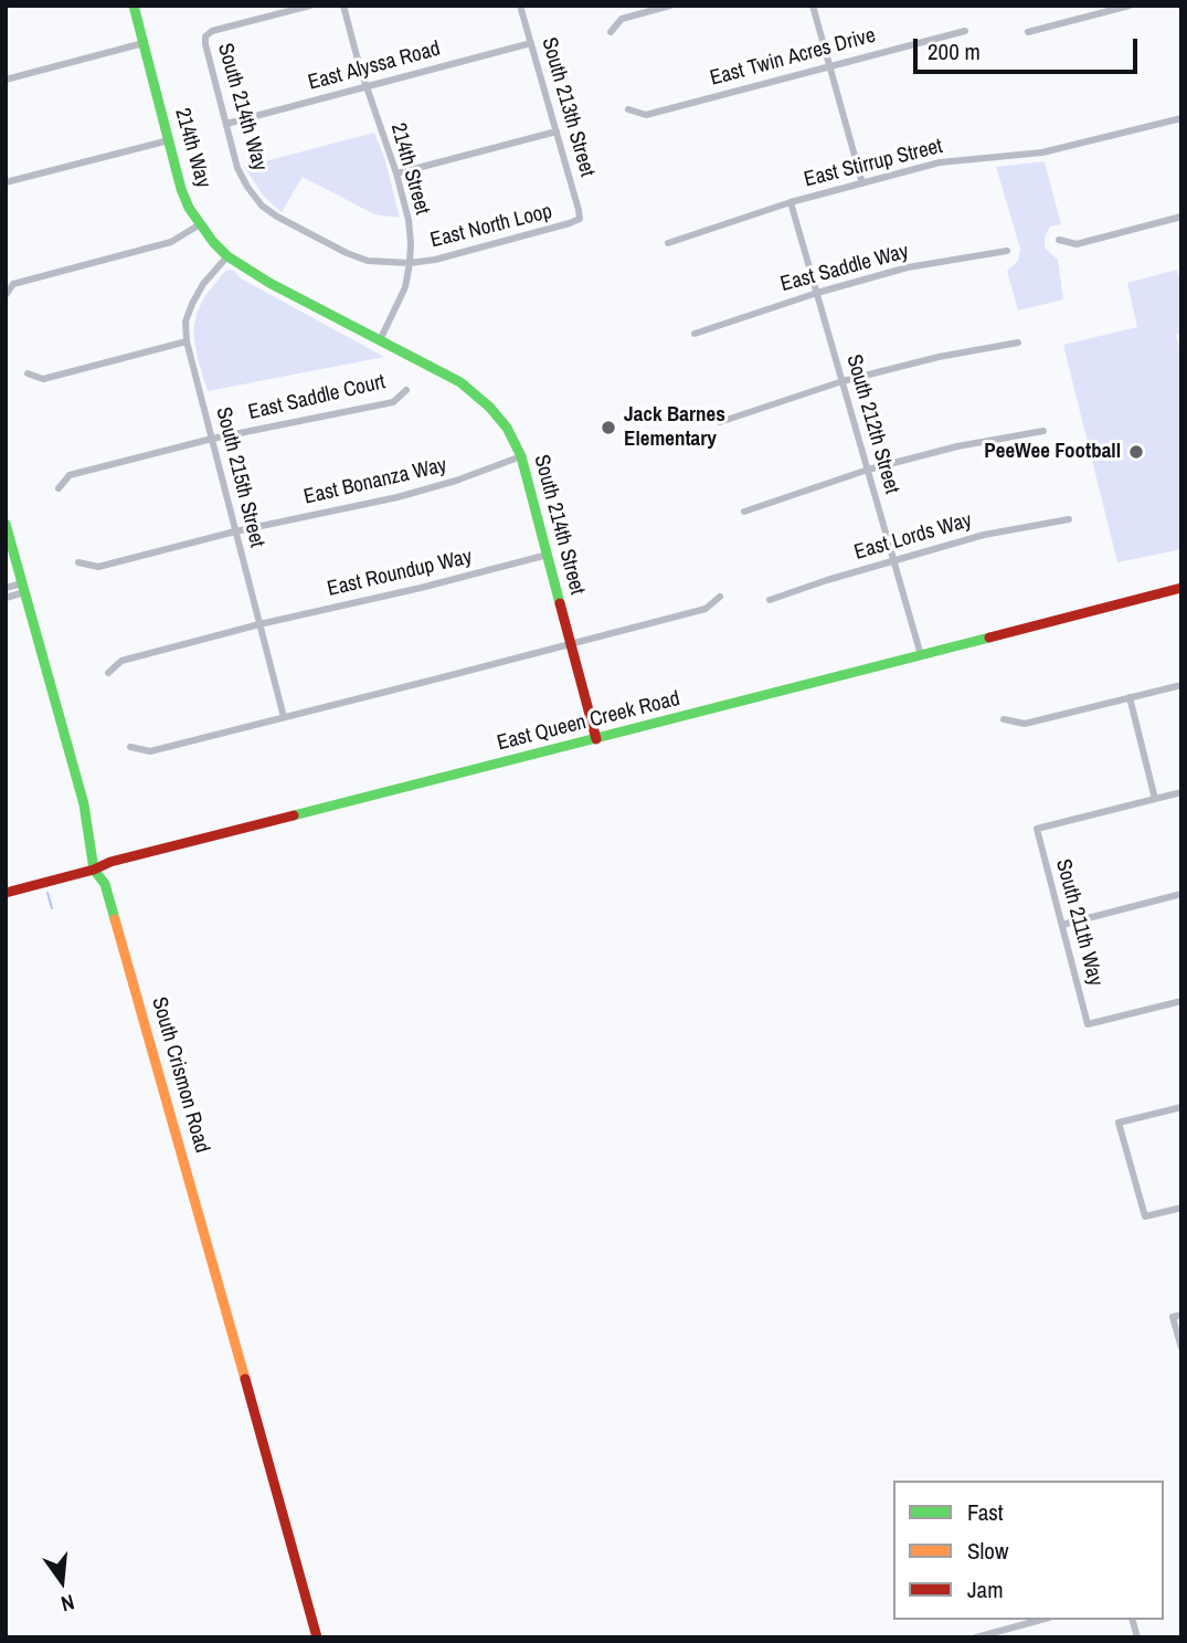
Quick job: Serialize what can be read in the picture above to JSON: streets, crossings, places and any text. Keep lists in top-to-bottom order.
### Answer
{
  "streets": {
    "street": [
      "East Twin Acres Drive",
      "East Alyssa Road",
      "South 214th Way",
      "South 213th Street",
      "214th Way",
      "East Stirrup Street",
      "214th Street",
      "East North Loop",
      "East Saddle Way",
      "East Saddle Court",
      "South 212th Street",
      "South 215th Street",
      "East Bonanza Way",
      "South 214th Street",
      "East Lords Way",
      "East Roundup Way",
      "East Queen Creek Road",
      "South 211th Way",
      "South Crismon Road"
    ]
  },
  "crossings": [
    ["East Alyssa Road", "South 214th Way"],
    ["East Alyssa Road", "South 213th Street"],
    ["East Alyssa Road", "214th Street"],
    ["South 214th Way", "214th Street"],
    ["South 214th Way", "East North Loop"],
    ["South 213th Street", "East North Loop"],
    ["214th Way", "214th Street"],
    ["214th Way", "South 215th Street"],
    ["214th Way", "South 214th Street"],
    ["East Stirrup Street", "South 212th Street"],
    ["214th Street", "East North Loop"],
    ["214th Street", "South 214th Street"],
    ["East Saddle Way", "South 212th Street"],
    ["East Saddle Court", "South 215th Street"],
    ["South 212th Street", "East Lords Way"],
    ["South 212th Street", "East Queen Creek Road"],
    ["South 215th Street", "East Bonanza Way"],
    ["South 215th Street", "East Roundup Way"],
    ["East Bonanza Way", "South 214th Street"],
    ["South 214th Street", "East Roundup Way"],
    ["South 214th Street", "East Queen Creek Road"],
    ["East Queen Creek Road", "South Crismon Road"]
  ],
  "places": ["Jack Barnes Elementary", "PeeWee Football"],
  "legend": ["Fast", "Slow", "Jam"],
  "scale_bar": "200 m",
  "north": "bottom"
}
